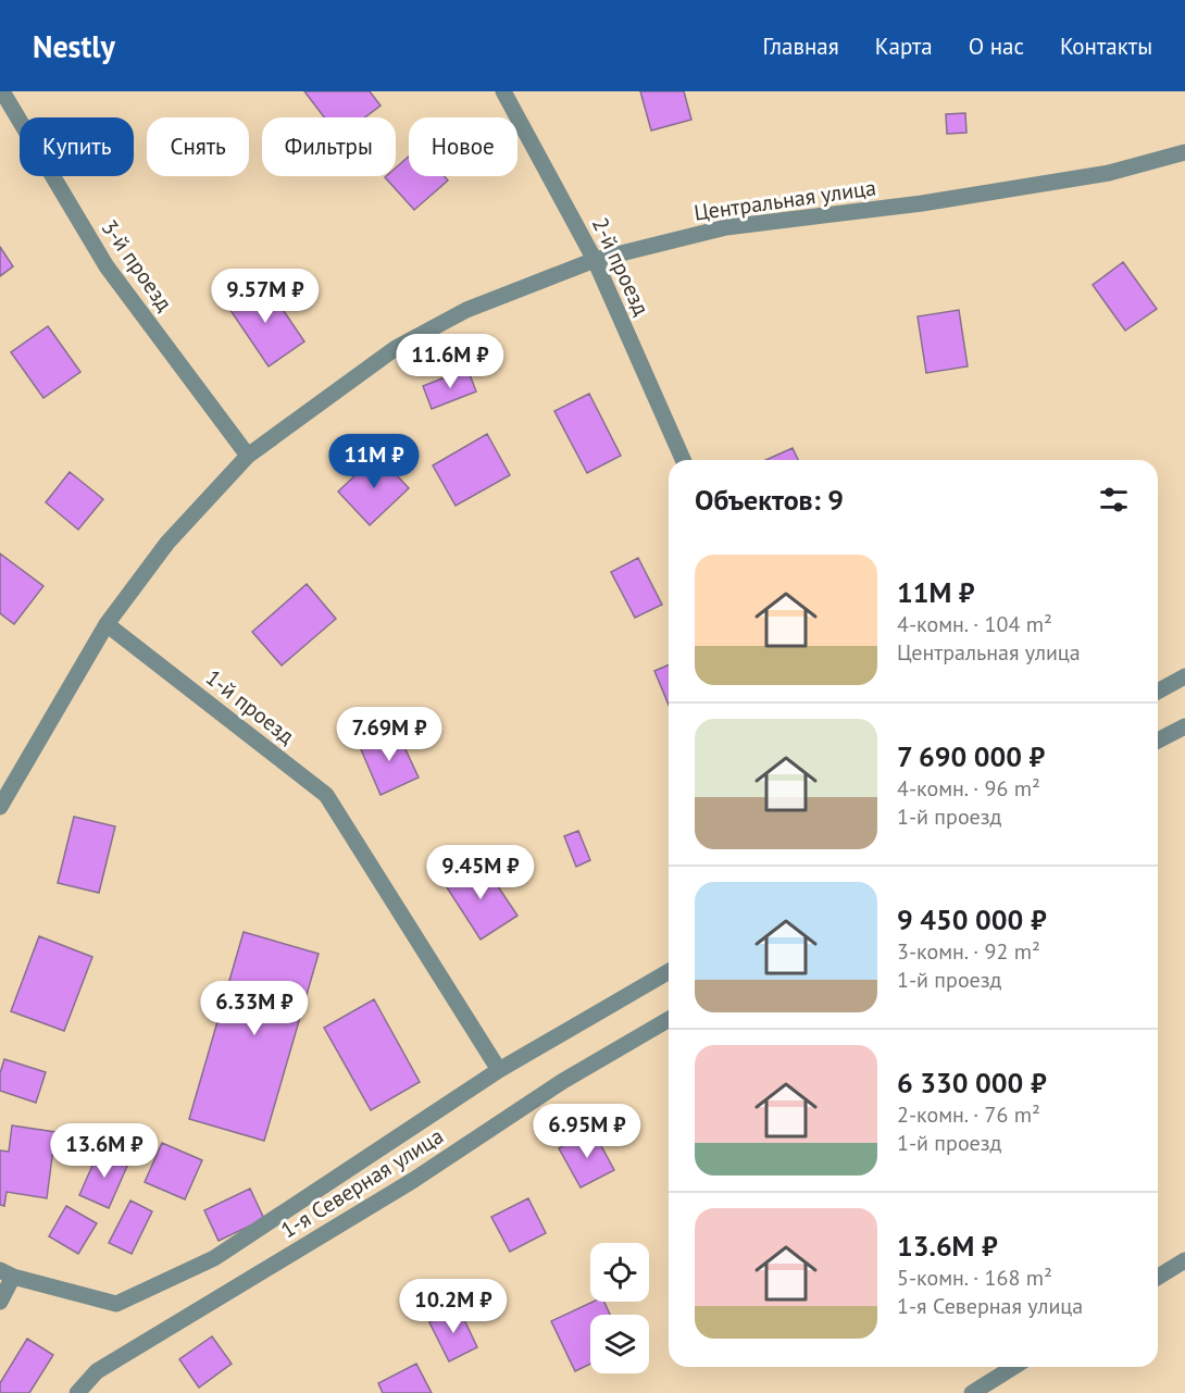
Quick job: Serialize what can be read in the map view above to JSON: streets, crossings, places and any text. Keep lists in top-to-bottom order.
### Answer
{
  "streets": {
    "street": [
      "Центральная улица",
      "3-й проезд",
      "2-й проезд",
      "1-й проезд",
      "1-я Северная улица"
    ]
  },
  "crossings": [
    ["Центральная улица", "3-й проезд"],
    ["Центральная улица", "2-й проезд"],
    ["Центральная улица", "1-й проезд"]
  ],
  "page": {
    "header": "Nestly",
    "nav": [
      "Главная",
      "Карта",
      "О нас",
      "Контакты"
    ],
    "chip": [
      "Купить",
      "Снять",
      "Фильтры",
      "Новое"
    ],
    "price": [
      "9.57M ₽",
      "11.6M ₽",
      "11M ₽",
      "7.69M ₽",
      "9.45M ₽",
      "6.33M ₽",
      "6.95M ₽",
      "13.6M ₽",
      "10.2M ₽"
    ],
    "heading": "Объектов: 9",
    "list": [
      {
        "name": "11M ₽",
        "note": "4-комн. · 104 m² · Центральная улица"
      },
      {
        "name": "7 690 000 ₽",
        "note": "4-комн. · 96 m² · 1-й проезд"
      },
      {
        "name": "9 450 000 ₽",
        "note": "3-комн. · 92 m² · 1-й проезд"
      },
      {
        "name": "6 330 000 ₽",
        "note": "2-комн. · 76 m² · 1-й проезд"
      },
      {
        "name": "13.6M ₽",
        "note": "5-комн. · 168 m² · 1-я Северная улица"
      }
    ]
  }
}
